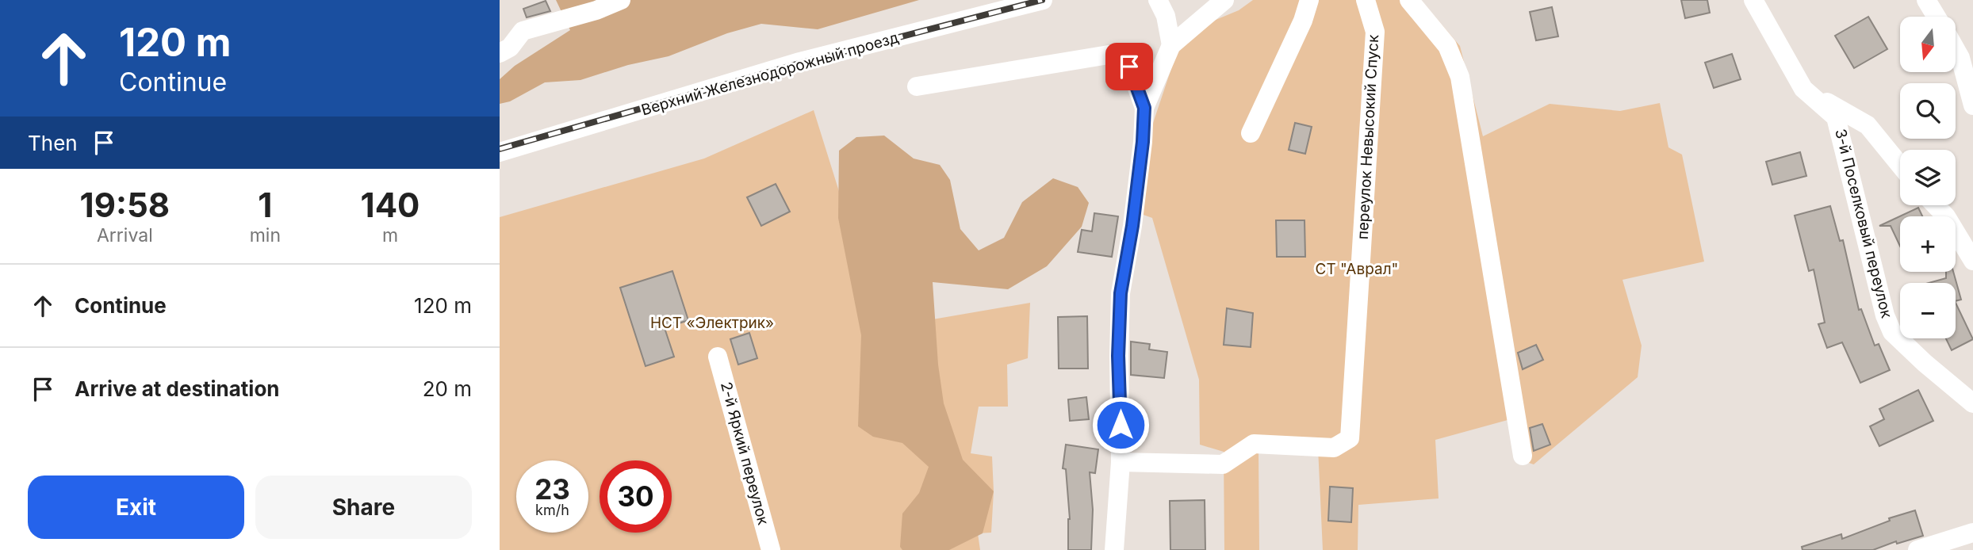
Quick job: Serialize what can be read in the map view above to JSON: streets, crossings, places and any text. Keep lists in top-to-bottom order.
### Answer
{
  "streets": {
    "street": [
      "Верхний Железнодорожный проезд",
      "переулок Невысокий Спуск",
      "3-й Поселковый переулок",
      "2-й Яркий переулок"
    ]
  },
  "parks": ["СТ \"Аврал\"", "НСТ «Электрик»"],
  "north": "bottom",
  "page": {
    "turn": ["120 m", "Continue"],
    "map_buttons": ["+", "−"],
    "then": "Then",
    "eta": [
      "19:58",
      "Arrival",
      "1",
      "min",
      "140",
      "m"
    ],
    "list": [
      {
        "name": "Continue",
        "value": "120 m"
      },
      {
        "name": "Arrive at destination",
        "value": "20 m"
      }
    ],
    "speed": "23 km/h",
    "limit": "30",
    "buttons": ["Exit", "Share"]
  }
}
